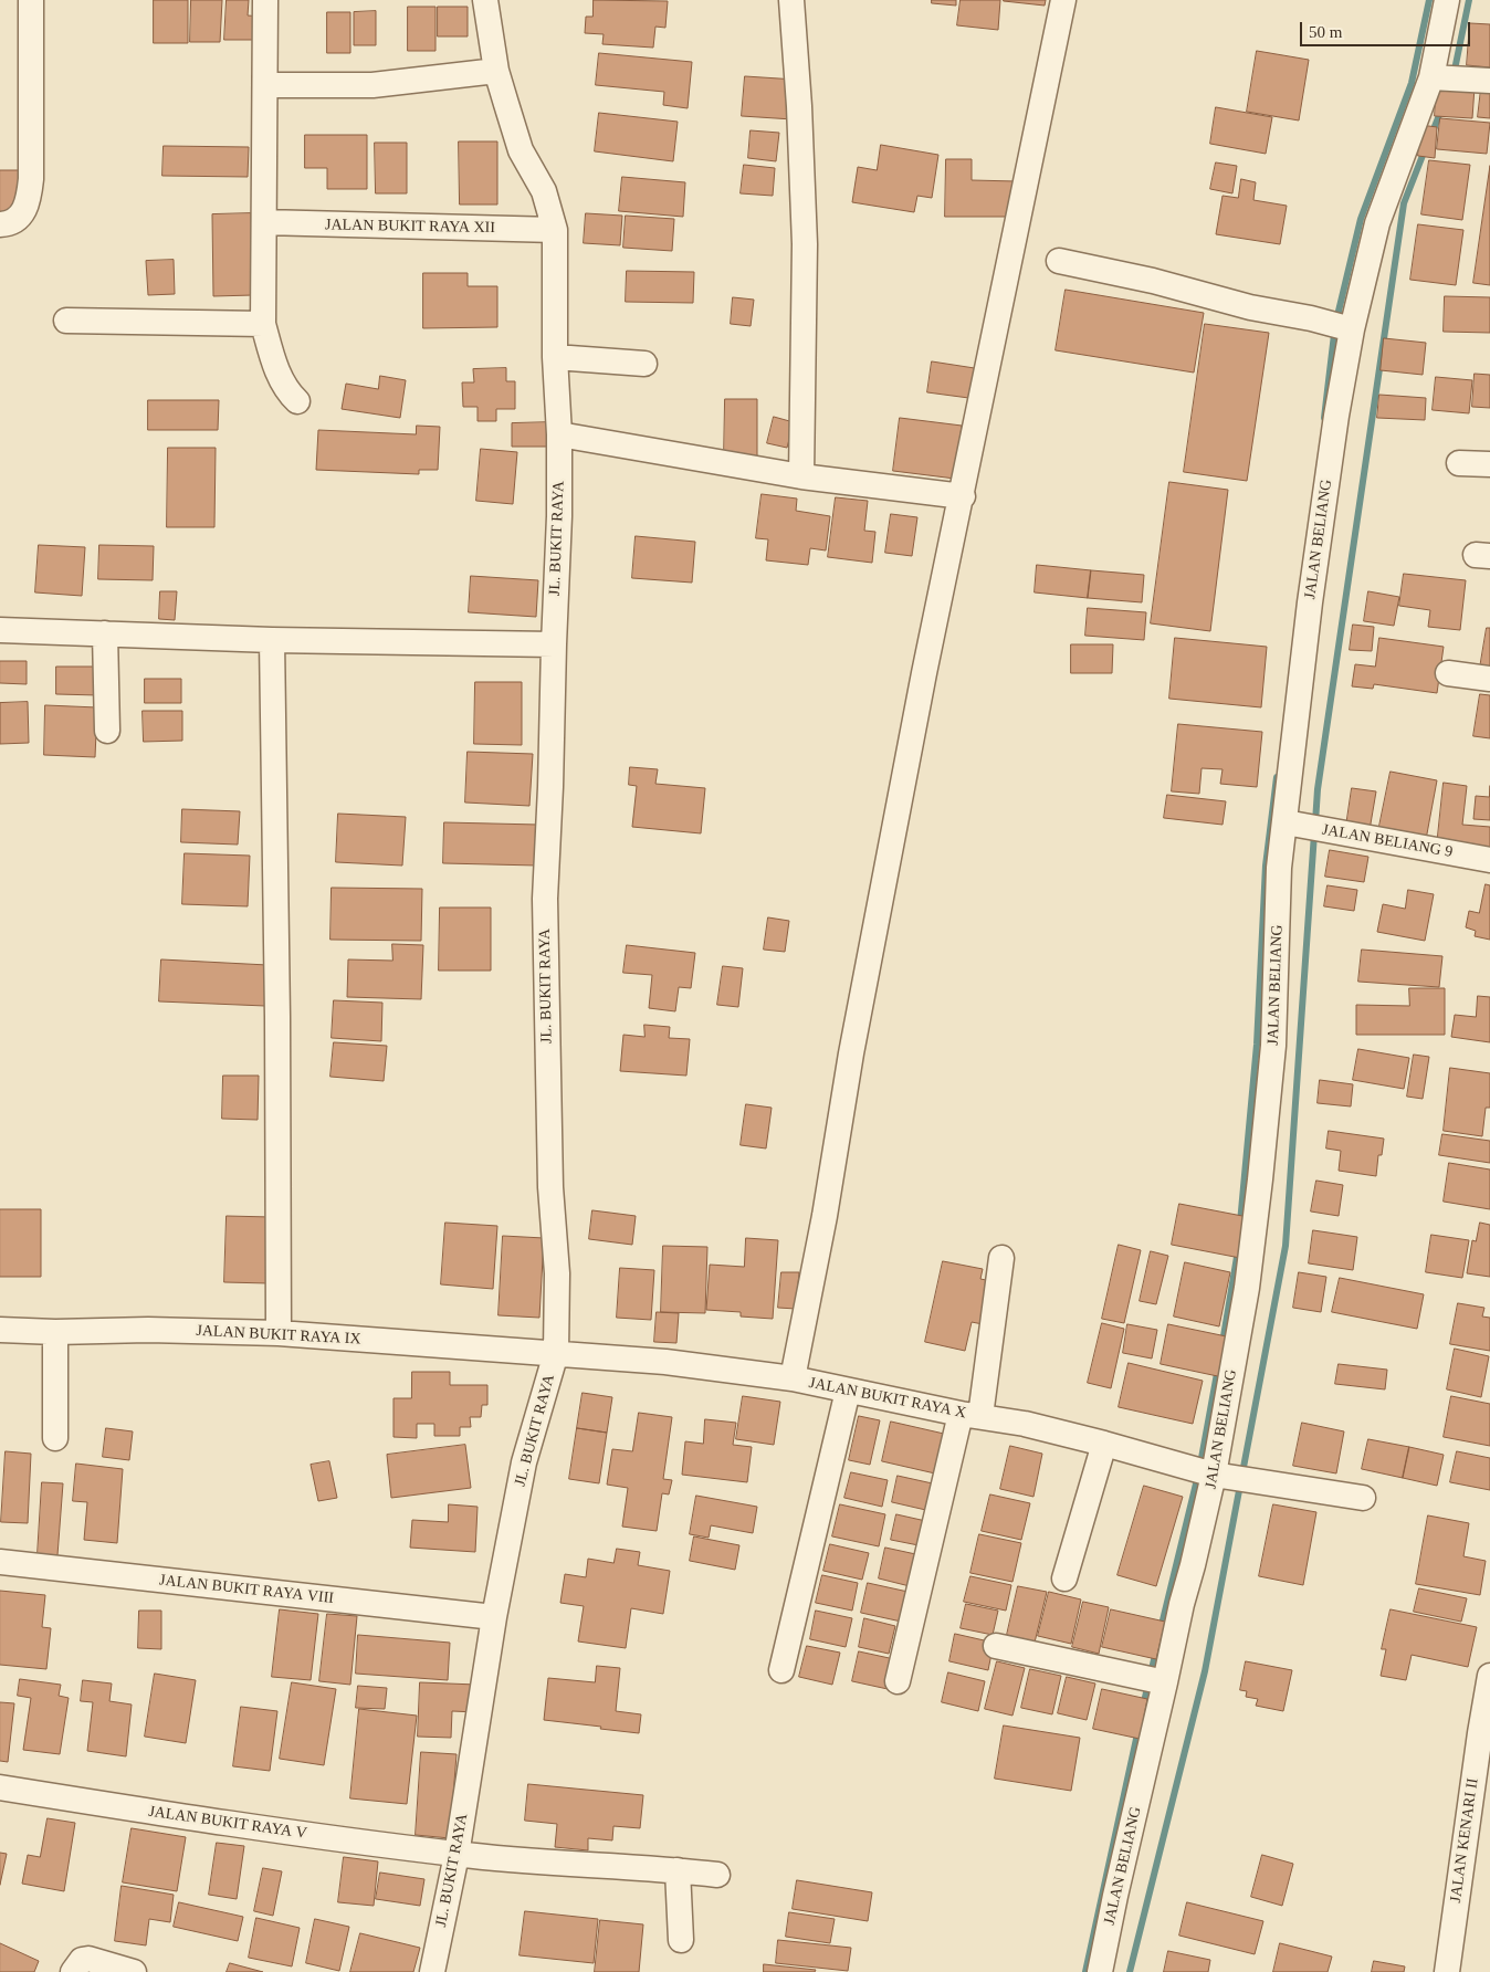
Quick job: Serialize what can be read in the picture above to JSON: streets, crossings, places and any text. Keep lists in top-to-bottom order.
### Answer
{
  "streets": {
    "street": [
      "JALAN BUKIT RAYA XII",
      "JL. BUKIT RAYA",
      "JALAN BELIANG",
      "JALAN BELIANG 9",
      "JALAN BUKIT RAYA IX",
      "JALAN BUKIT RAYA X",
      "JALAN BUKIT RAYA VIII",
      "JALAN BUKIT RAYA V",
      "JALAN KENARI II"
    ]
  },
  "crossings": [
    ["JALAN BUKIT RAYA XII", "JL. BUKIT RAYA"],
    ["JL. BUKIT RAYA", "JALAN BUKIT RAYA IX"],
    ["JL. BUKIT RAYA", "JALAN BUKIT RAYA X"],
    ["JL. BUKIT RAYA", "JALAN BUKIT RAYA VIII"],
    ["JL. BUKIT RAYA", "JALAN BUKIT RAYA V"],
    ["JALAN BELIANG", "JALAN BELIANG 9"],
    ["JALAN BELIANG", "JALAN BUKIT RAYA X"],
    ["JALAN BUKIT RAYA IX", "JALAN BUKIT RAYA X"]
  ],
  "scale_bar": "50 m"
}
